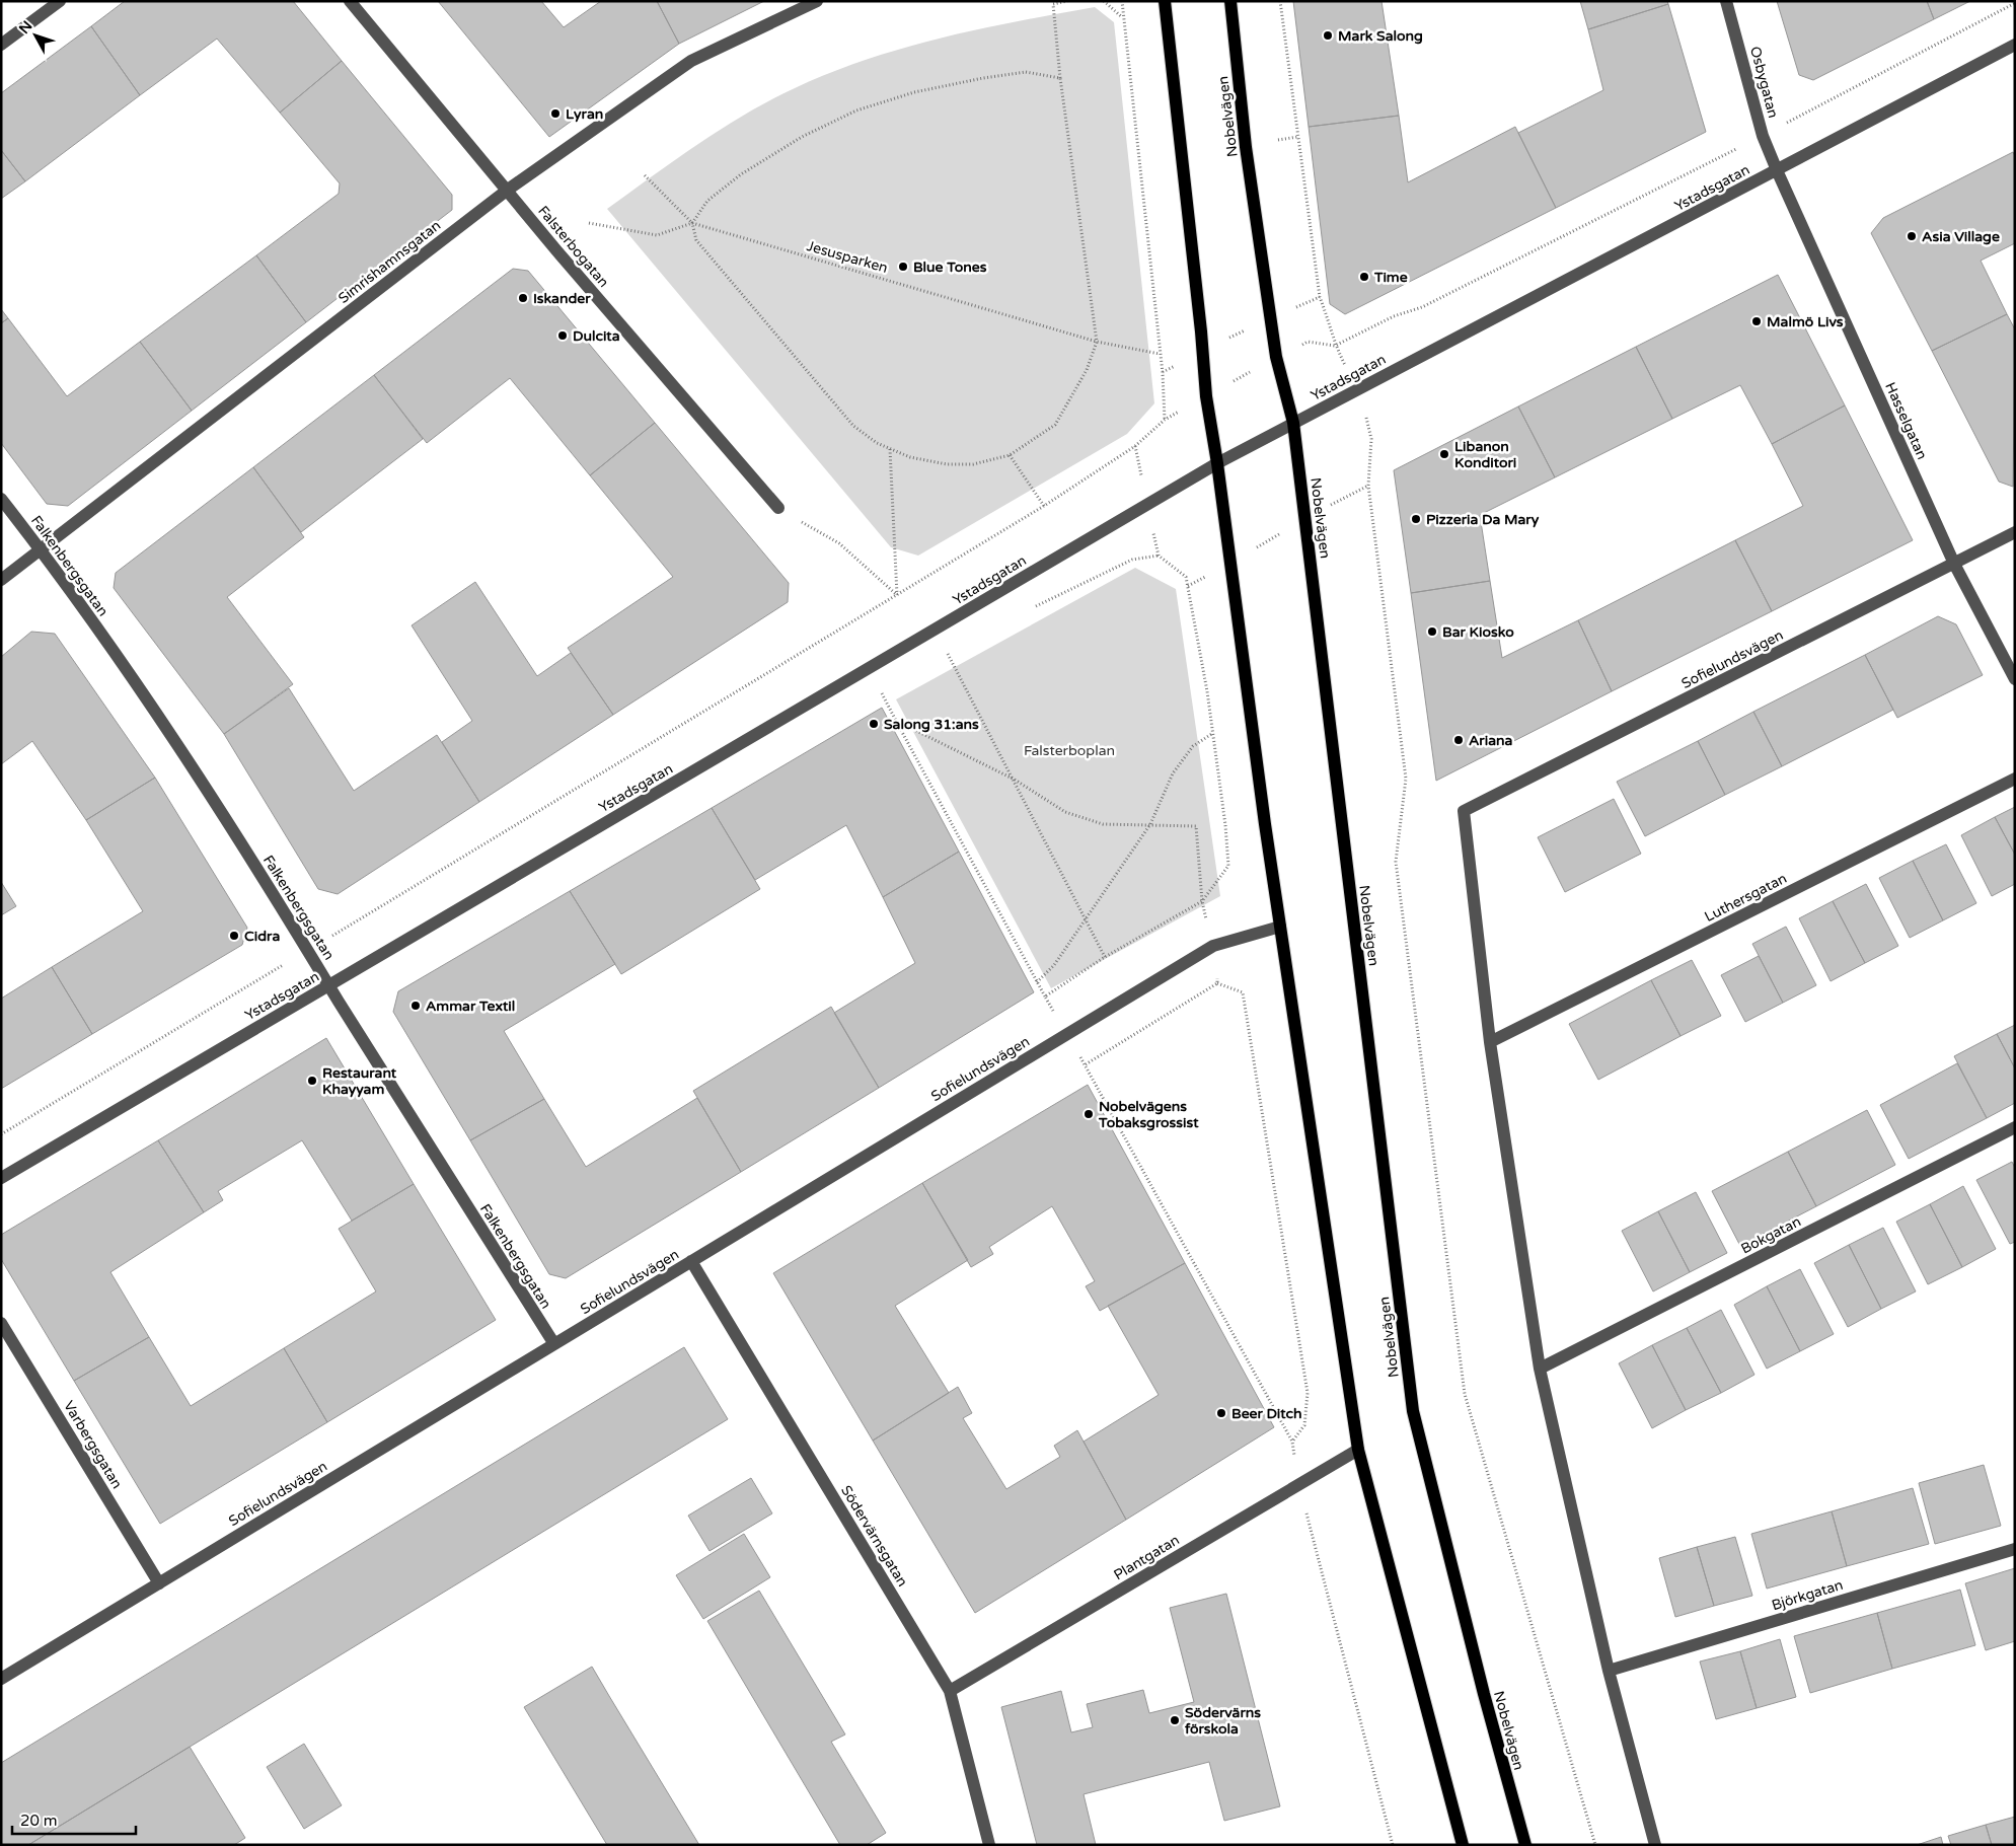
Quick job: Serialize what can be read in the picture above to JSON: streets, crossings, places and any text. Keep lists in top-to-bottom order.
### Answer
{
  "streets": {
    "main road": ["Nobelvägen"],
    "street": [
      "Osbygatan",
      "Ystadsgatan",
      "Falsterbogatan",
      "Simrishamnsgatan",
      "Hasselgatan",
      "Falkenbergsgatan",
      "Sofielundsvägen",
      "Luthersgatan",
      "Bokgatan",
      "Varbergsgatan",
      "Södervärnsgatan",
      "Plantgatan",
      "Björkgatan"
    ],
    "path": ["Jesusparken"]
  },
  "crossings": [
    ["Osbygatan", "Ystadsgatan"],
    ["Osbygatan", "Hasselgatan"],
    ["Nobelvägen", "Ystadsgatan"],
    ["Ystadsgatan", "Hasselgatan"],
    ["Ystadsgatan", "Falkenbergsgatan"],
    ["Falsterbogatan", "Simrishamnsgatan"],
    ["Simrishamnsgatan", "Falkenbergsgatan"],
    ["Hasselgatan", "Sofielundsvägen"],
    ["Falkenbergsgatan", "Sofielundsvägen"],
    ["Sofielundsvägen", "Luthersgatan"],
    ["Sofielundsvägen", "Varbergsgatan"],
    ["Sofielundsvägen", "Södervärnsgatan"],
    ["Södervärnsgatan", "Plantgatan"]
  ],
  "parks": ["Falsterboplan"],
  "places": [
    "Mark Salong",
    "Lyran",
    "Asia Village",
    "Blue Tones",
    "Time",
    "Iskander",
    "Malmö Livs",
    "Dulcita",
    "Libanon Konditori",
    "Pizzeria Da Mary",
    "Bar Kiosko",
    "Salong 31:ans",
    "Ariana",
    "Cidra",
    "Ammar Textil",
    "Restaurant Khayyam",
    "Nobelvägens Tobaksgrossist",
    "Beer Ditch",
    "Södervärns förskola"
  ],
  "scale_bar": "20 m",
  "north": "top left"
}
